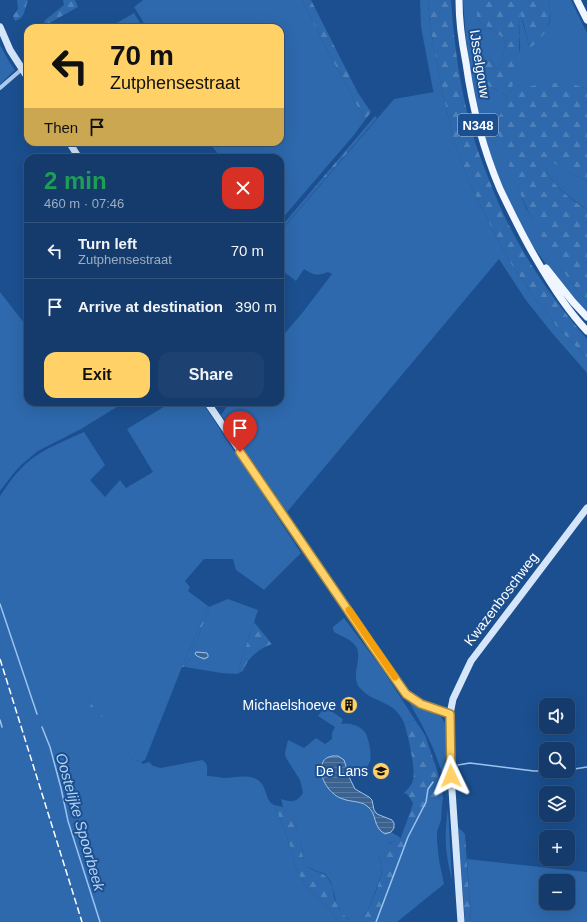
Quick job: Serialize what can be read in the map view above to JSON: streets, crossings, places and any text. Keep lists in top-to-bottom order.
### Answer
{
  "streets": {
    "main road": ["IJsselgouw", "N348"],
    "street": ["Kwazenboschweg"]
  },
  "water": ["Oostelijke Spoorbeek"],
  "places": {
    "building": ["Michaelshoeve"],
    "school or university": ["De Lans"]
  },
  "page": {
    "turn": ["70 m", "Zutphensestraat"],
    "then": "Then",
    "heading": ["2 min", "460 m · 07:46"],
    "list": [
      {
        "name": "Turn left",
        "note": "Zutphensestraat",
        "value": "70 m"
      },
      {
        "name": "Arrive at destination",
        "value": "390 m"
      }
    ],
    "buttons": ["Exit", "Share"],
    "map_buttons": ["+", "−"]
  }
}
